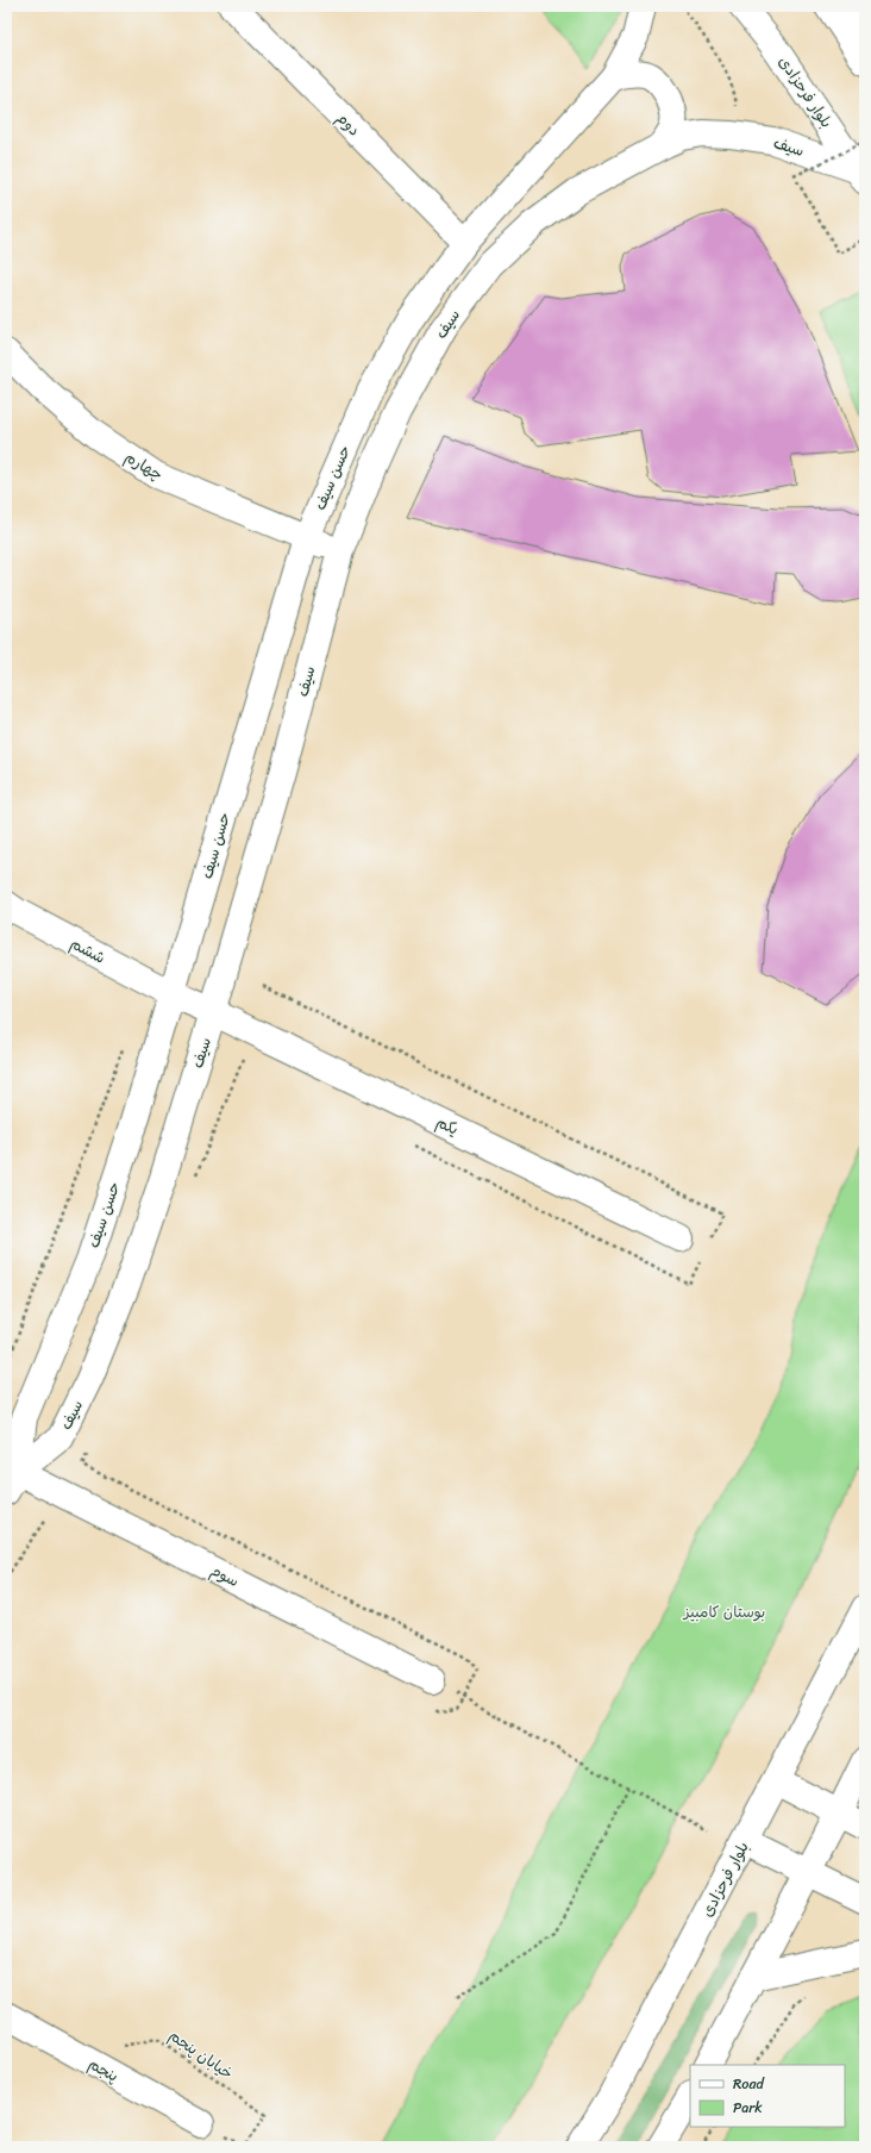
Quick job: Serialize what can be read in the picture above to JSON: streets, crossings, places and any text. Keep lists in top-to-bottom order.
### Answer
{
  "streets": {
    "street": [
      "بلوار فرحزادی",
      "دوم",
      "سیف",
      "چهارم",
      "حسن سیف",
      "ششم",
      "یکم",
      "سوم",
      "پنجم"
    ],
    "path": ["خیابان پنجم"]
  },
  "crossings": [
    ["بلوار فرحزادی", "سیف"],
    ["دوم", "حسن سیف"],
    ["سیف", "چهارم"],
    ["سیف", "حسن سیف"],
    ["سیف", "ششم"],
    ["سیف", "یکم"],
    ["سیف", "سوم"],
    ["چهارم", "حسن سیف"],
    ["حسن سیف", "ششم"],
    ["حسن سیف", "سوم"],
    ["ششم", "یکم"]
  ],
  "parks": ["بوستان کامبیز"],
  "legend": ["Road", "Park"]
}
